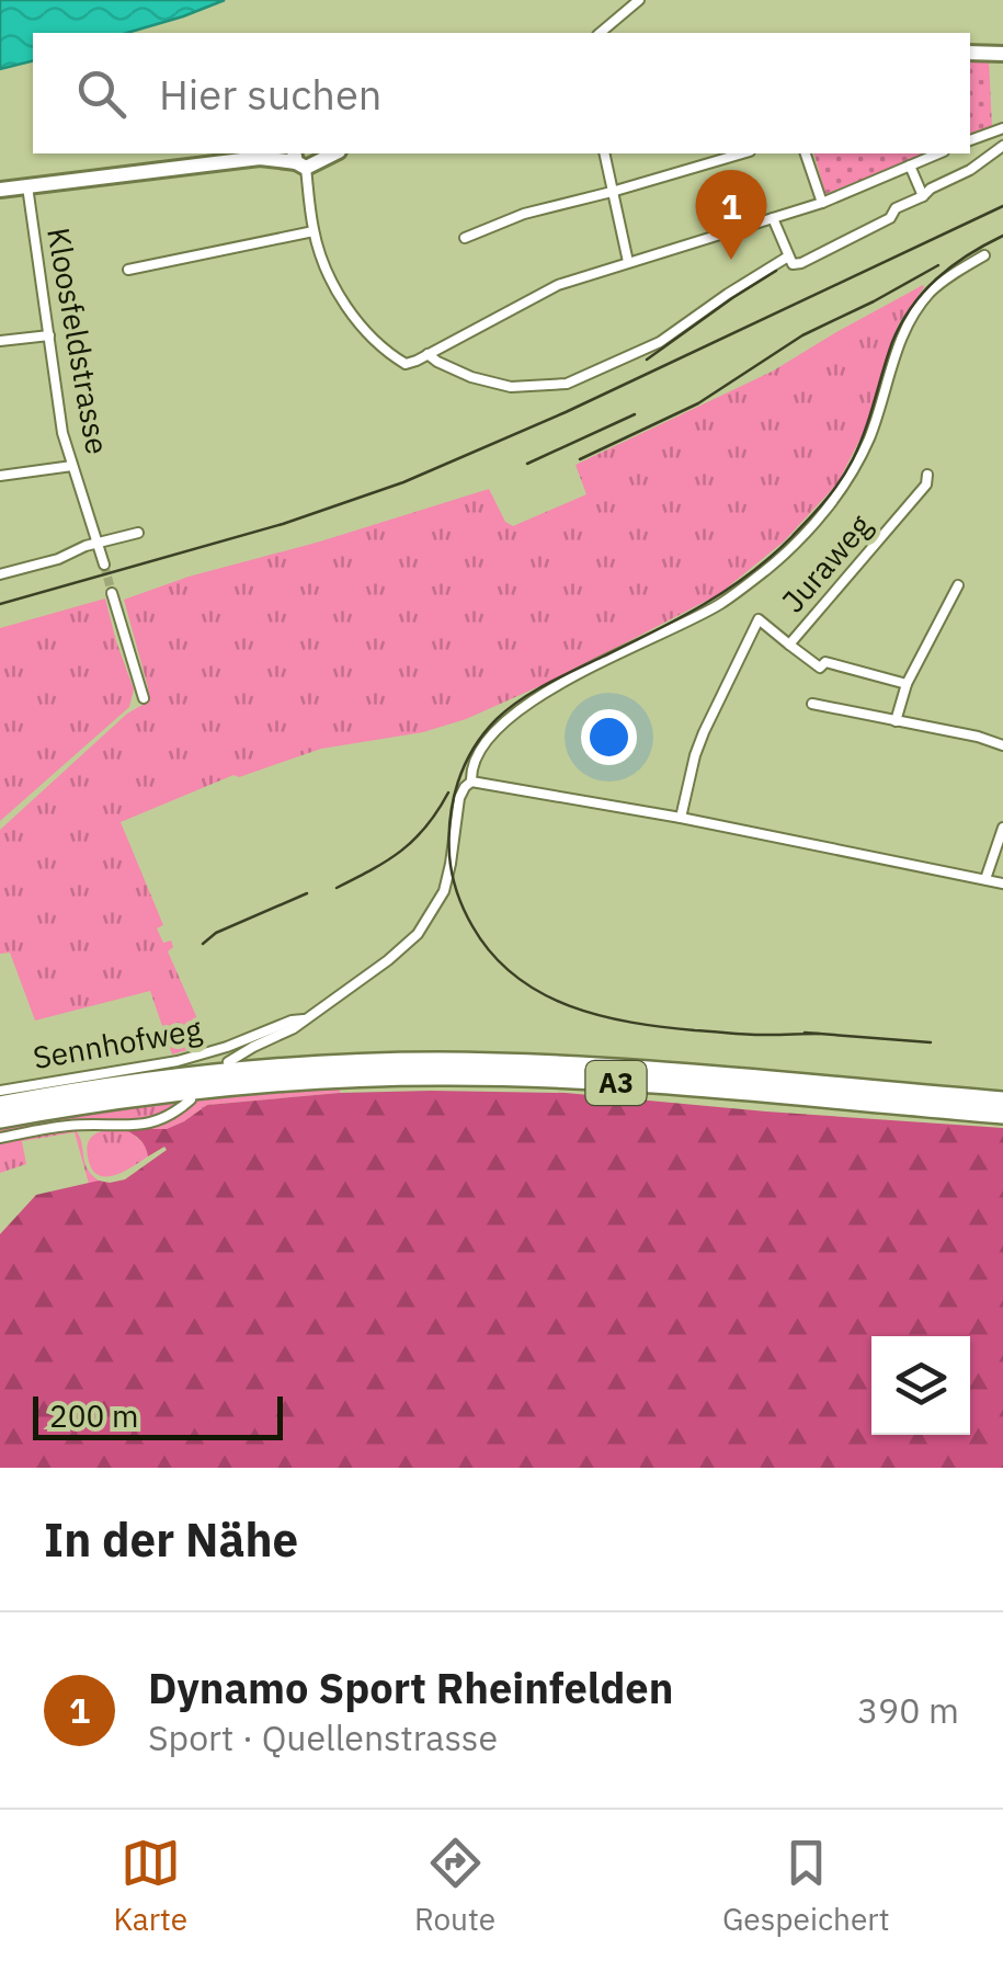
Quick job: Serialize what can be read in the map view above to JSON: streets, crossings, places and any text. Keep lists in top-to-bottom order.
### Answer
{
  "streets": {
    "highway": ["A3"],
    "street": ["Kloosfeldstrasse", "Juraweg", "Sennhofweg"]
  },
  "scale_bar": "200 m",
  "page": {
    "search": "Hier suchen",
    "pins": "1",
    "scale": "200 m",
    "heading": "In der Nähe",
    "list": [
      {
        "mark": "1",
        "name": "Dynamo Sport Rheinfelden",
        "note": "Sport · Quellenstrasse",
        "value": "390 m"
      }
    ],
    "nav": ["Karte", "Route", "Gespeichert"]
  }
}
